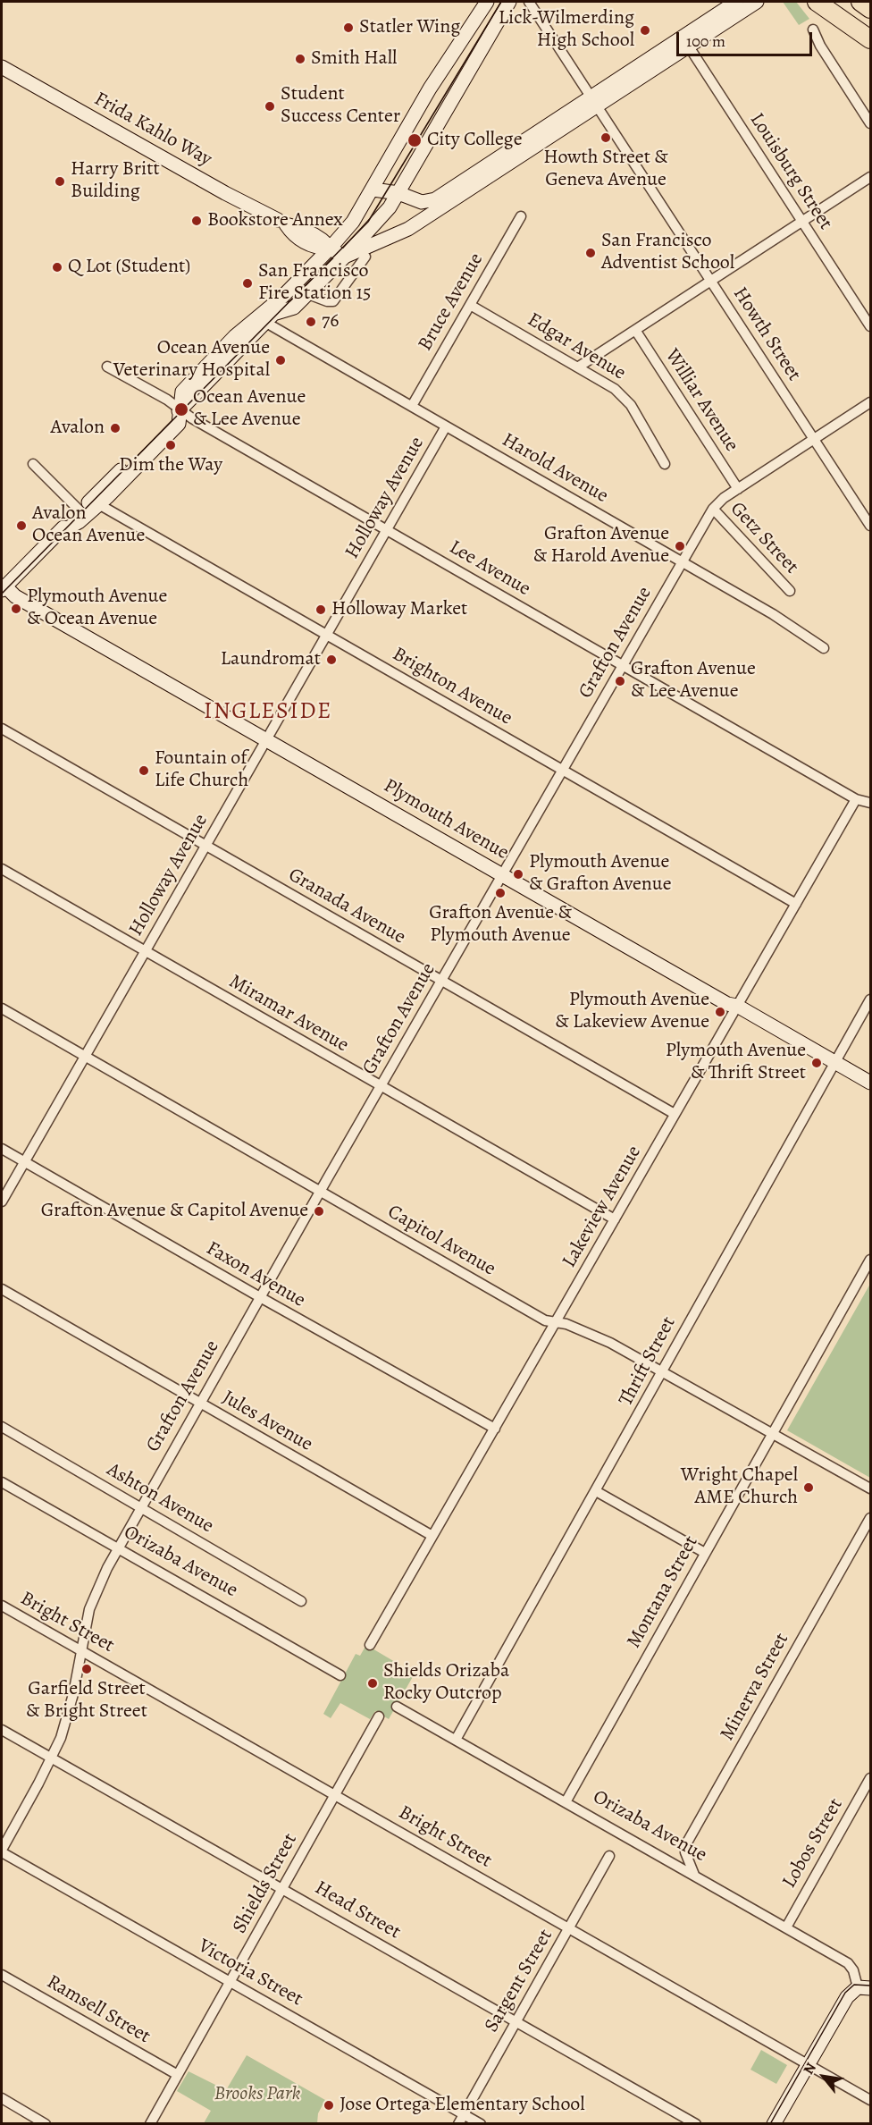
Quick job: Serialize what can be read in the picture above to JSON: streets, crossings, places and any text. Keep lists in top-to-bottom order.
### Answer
{
  "streets": {
    "main road": ["Frida Kahlo Way", "Plymouth Avenue"],
    "street": [
      "Louisburg Street",
      "Bruce Avenue",
      "Howth Street",
      "Edgar Avenue",
      "Williar Avenue",
      "Harold Avenue",
      "Holloway Avenue",
      "Getz Street",
      "Lee Avenue",
      "Grafton Avenue",
      "Brighton Avenue",
      "Granada Avenue",
      "Miramar Avenue",
      "Lakeview Avenue",
      "Capitol Avenue",
      "Faxon Avenue",
      "Thrift Street",
      "Jules Avenue",
      "Ashton Avenue",
      "Orizaba Avenue",
      "Montana Street",
      "Bright Street",
      "Minerva Street",
      "Lobos Street",
      "Shields Street",
      "Head Street",
      "Victoria Street",
      "Sargent Street",
      "Ramsell Street"
    ]
  },
  "crossings": [
    ["Bruce Avenue", "Edgar Avenue"],
    ["Bruce Avenue", "Harold Avenue"],
    ["Harold Avenue", "Holloway Avenue"],
    ["Harold Avenue", "Grafton Avenue"],
    ["Holloway Avenue", "Lee Avenue"],
    ["Holloway Avenue", "Brighton Avenue"],
    ["Holloway Avenue", "Plymouth Avenue"],
    ["Holloway Avenue", "Granada Avenue"],
    ["Holloway Avenue", "Miramar Avenue"],
    ["Holloway Avenue", "Capitol Avenue"],
    ["Holloway Avenue", "Faxon Avenue"],
    ["Getz Street", "Grafton Avenue"],
    ["Lee Avenue", "Grafton Avenue"],
    ["Lee Avenue", "Lakeview Avenue"],
    ["Grafton Avenue", "Brighton Avenue"],
    ["Grafton Avenue", "Plymouth Avenue"],
    ["Grafton Avenue", "Granada Avenue"],
    ["Grafton Avenue", "Miramar Avenue"],
    ["Grafton Avenue", "Capitol Avenue"],
    ["Grafton Avenue", "Faxon Avenue"],
    ["Grafton Avenue", "Jules Avenue"],
    ["Grafton Avenue", "Ashton Avenue"],
    ["Grafton Avenue", "Orizaba Avenue"],
    ["Grafton Avenue", "Bright Street"],
    ["Grafton Avenue", "Head Street"],
    ["Grafton Avenue", "Victoria Street"],
    ["Brighton Avenue", "Lakeview Avenue"],
    ["Plymouth Avenue", "Lakeview Avenue"],
    ["Plymouth Avenue", "Thrift Street"],
    ["Granada Avenue", "Lakeview Avenue"],
    ["Miramar Avenue", "Lakeview Avenue"],
    ["Lakeview Avenue", "Capitol Avenue"],
    ["Lakeview Avenue", "Faxon Avenue"],
    ["Lakeview Avenue", "Jules Avenue"],
    ["Capitol Avenue", "Thrift Street"],
    ["Capitol Avenue", "Montana Street"],
    ["Thrift Street", "Orizaba Avenue"],
    ["Orizaba Avenue", "Montana Street"],
    ["Orizaba Avenue", "Minerva Street"],
    ["Orizaba Avenue", "Lobos Street"],
    ["Bright Street", "Shields Street"],
    ["Bright Street", "Sargent Street"],
    ["Shields Street", "Head Street"],
    ["Shields Street", "Victoria Street"],
    ["Shields Street", "Ramsell Street"],
    ["Head Street", "Sargent Street"],
    ["Victoria Street", "Sargent Street"]
  ],
  "districts": ["INGLESIDE"],
  "parks": ["Brooks Park"],
  "places": [
    "Statler Wing",
    "Lick-Wilmerding High School",
    "Smith Hall",
    "Student Success Center",
    "Howth Street & Geneva Avenue",
    "City College",
    "Harry Britt Building",
    "Bookstore Annex",
    "San Francisco Adventist School",
    "Q Lot (Student)",
    "San Francisco Fire Station 15",
    "76",
    "Ocean Avenue Veterinary Hospital",
    "Ocean Avenue & Lee Avenue",
    "Avalon",
    "Dim the Way",
    "Avalon Ocean Avenue",
    "Grafton Avenue & Harold Avenue",
    "Plymouth Avenue & Ocean Avenue",
    "Holloway Market",
    "Laundromat",
    "Grafton Avenue & Lee Avenue",
    "Fountain of Life Church",
    "Plymouth Avenue & Grafton Avenue",
    "Grafton Avenue & Plymouth Avenue",
    "Plymouth Avenue & Lakeview Avenue",
    "Plymouth Avenue & Thrift Street",
    "Grafton Avenue & Capitol Avenue",
    "Wright Chapel AME Church",
    "Garfield Street & Bright Street",
    "Shields Orizaba Rocky Outcrop",
    "Jose Ortega Elementary School"
  ],
  "scale_bar": "100 m",
  "north": "top left"
}
